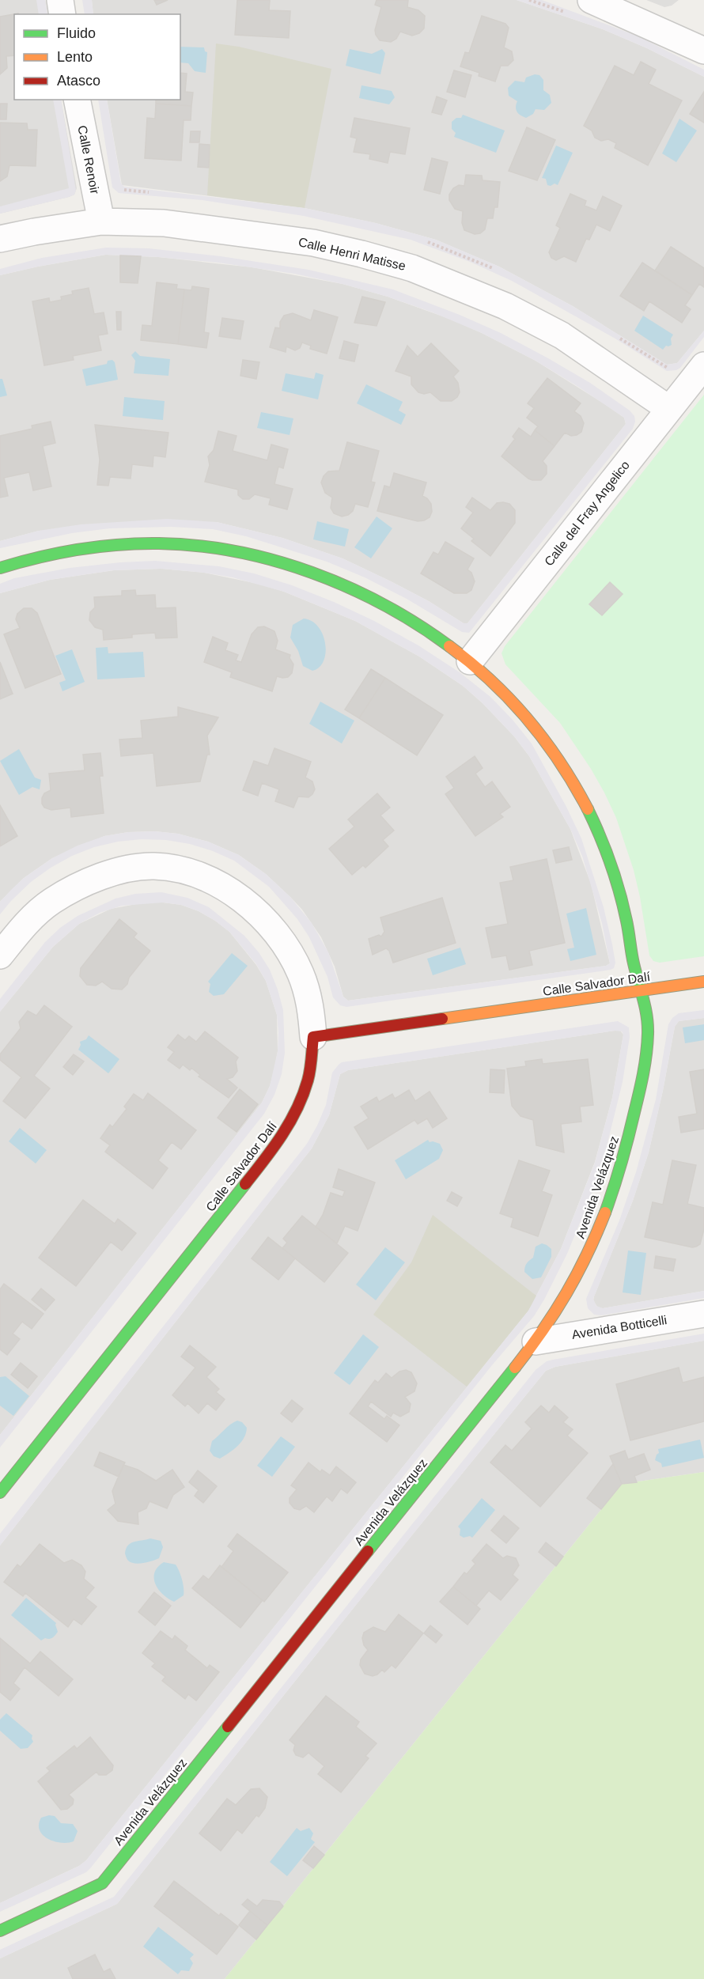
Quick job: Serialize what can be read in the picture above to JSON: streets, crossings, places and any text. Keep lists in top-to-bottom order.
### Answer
{
  "streets": {
    "street": [
      "Calle Renoir",
      "Calle Henri Matisse",
      "Calle del Fray Angelico",
      "Calle Salvador Dalí",
      "Avenida Velázquez",
      "Avenida Botticelli"
    ]
  },
  "crossings": [
    ["Calle Renoir", "Calle Henri Matisse"],
    ["Calle Henri Matisse", "Calle del Fray Angelico"],
    ["Calle del Fray Angelico", "Avenida Velázquez"],
    ["Calle Salvador Dalí", "Avenida Velázquez"],
    ["Avenida Velázquez", "Avenida Botticelli"]
  ],
  "legend": ["Fluido", "Lento", "Atasco"]
}
